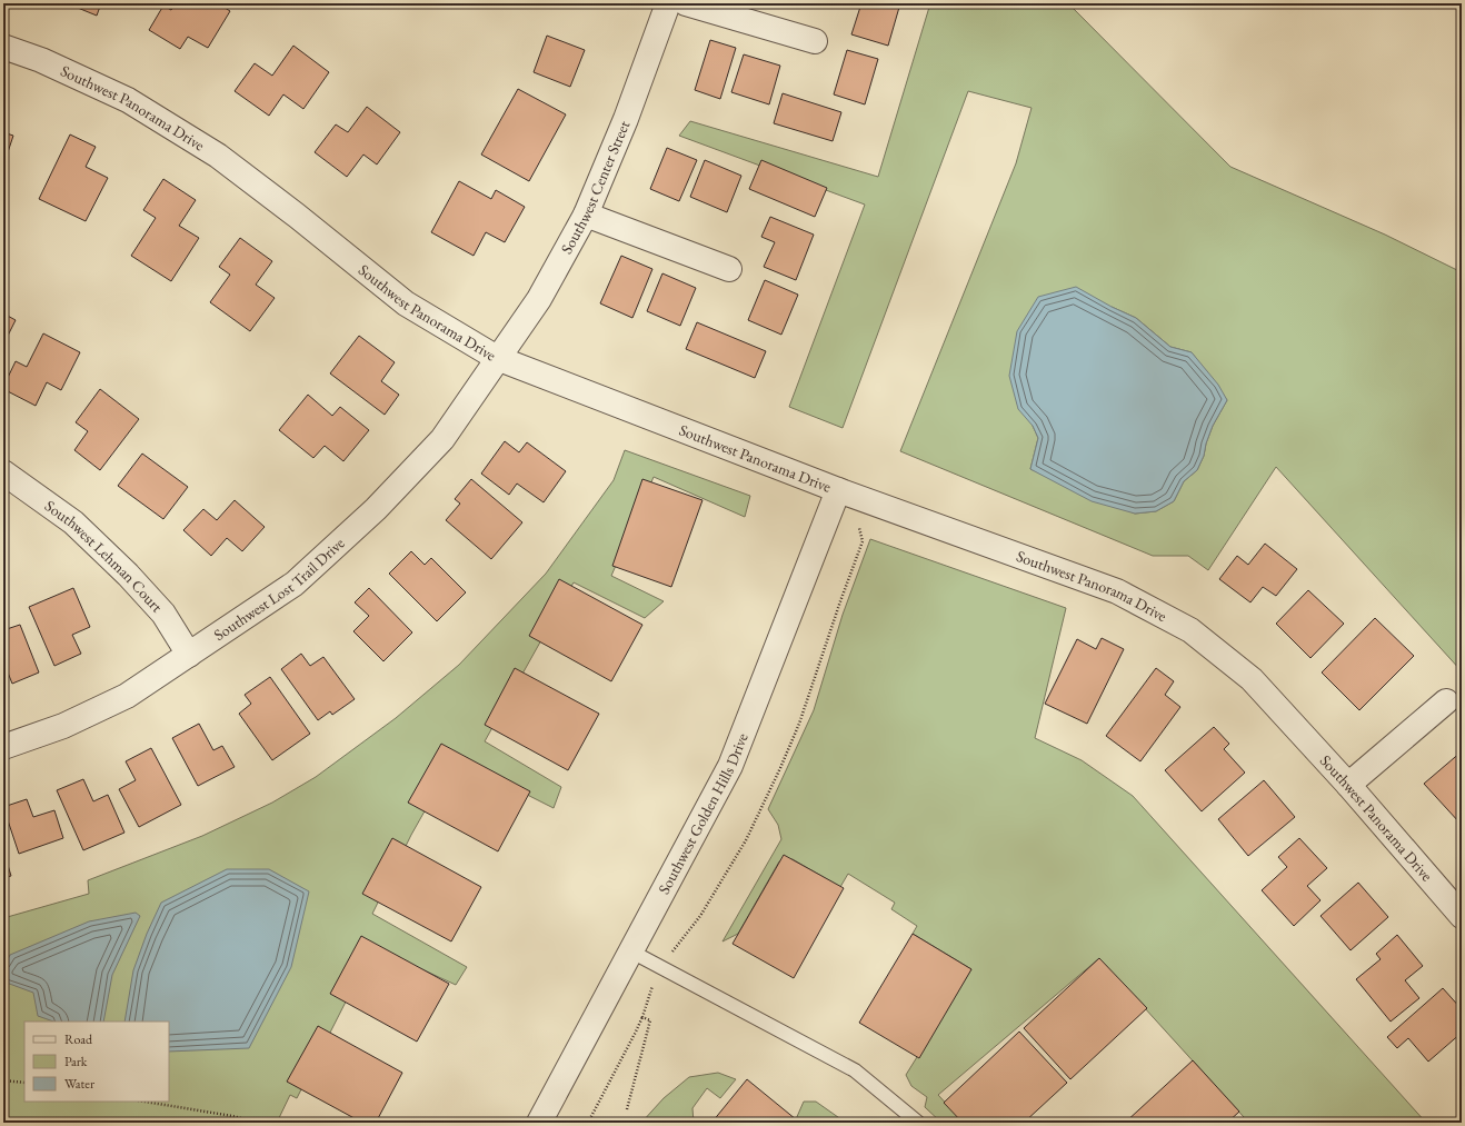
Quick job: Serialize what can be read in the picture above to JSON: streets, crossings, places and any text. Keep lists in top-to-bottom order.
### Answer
{
  "streets": {
    "street": [
      "Southwest Panorama Drive",
      "Southwest Center Street",
      "Southwest Lehman Court",
      "Southwest Lost Trail Drive",
      "Southwest Golden Hills Drive"
    ]
  },
  "crossings": [
    ["Southwest Panorama Drive", "Southwest Center Street"],
    ["Southwest Panorama Drive", "Southwest Lost Trail Drive"],
    ["Southwest Panorama Drive", "Southwest Golden Hills Drive"],
    ["Southwest Center Street", "Southwest Lost Trail Drive"],
    ["Southwest Lehman Court", "Southwest Lost Trail Drive"]
  ],
  "legend": ["Road", "Park", "Water"]
}
